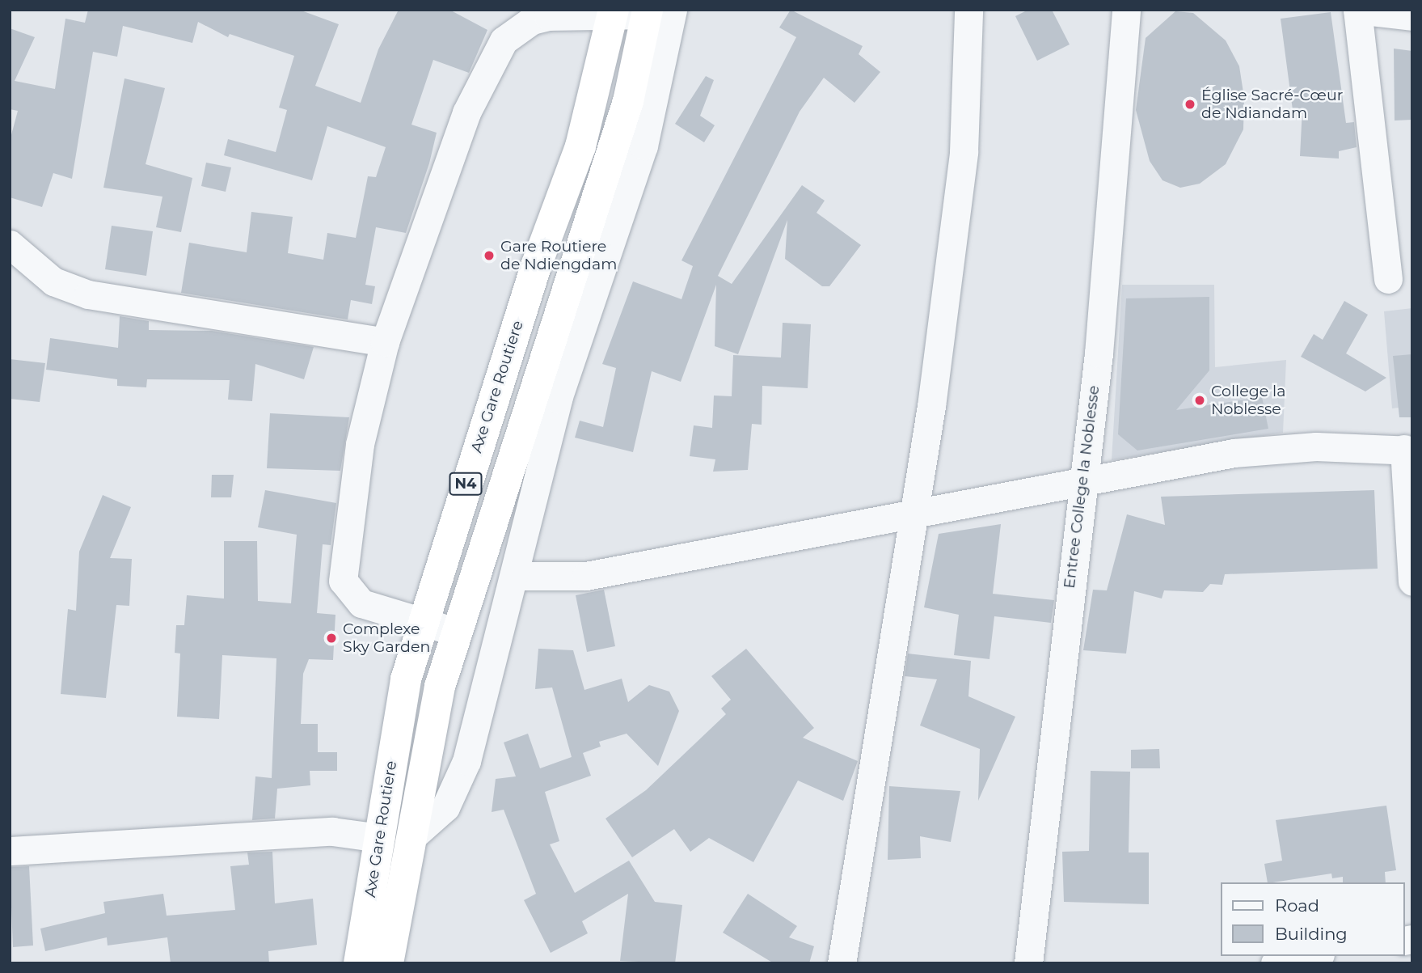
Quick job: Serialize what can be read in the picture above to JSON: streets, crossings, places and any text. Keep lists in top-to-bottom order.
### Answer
{
  "streets": {
    "highway": ["Axe Gare Routiere", "N4"],
    "street": ["Entree College la Noblesse"]
  },
  "places": [
    "Église Sacré-Cœur de Ndiandam",
    "Gare Routiere de Ndiengdam",
    "College la Noblesse",
    "Complexe Sky Garden"
  ],
  "legend": ["Road", "Building"]
}
